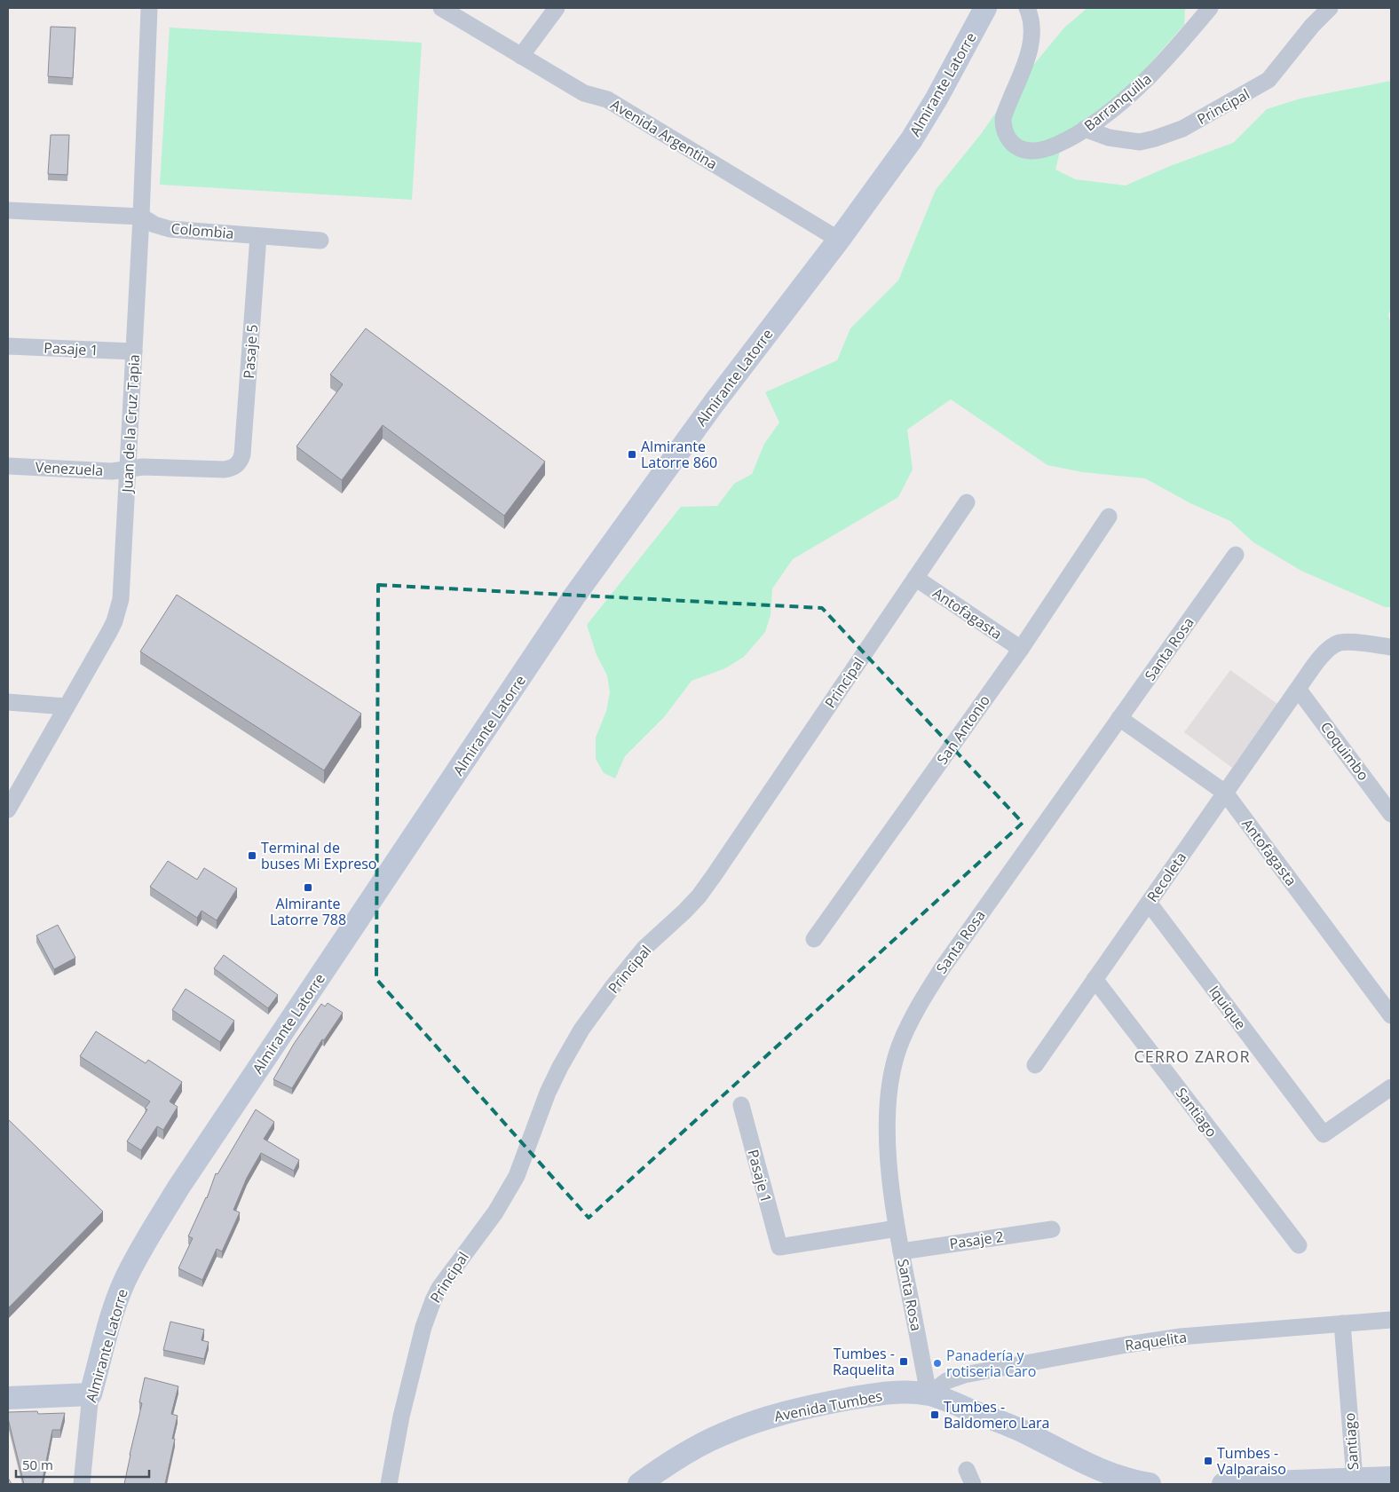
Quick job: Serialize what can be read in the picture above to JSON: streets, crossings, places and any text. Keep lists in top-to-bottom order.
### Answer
{
  "streets": {
    "main road": ["Almirante Latorre", "Avenida Tumbes"],
    "street": [
      "Barranquilla",
      "Principal",
      "Avenida Argentina",
      "Colombia",
      "Pasaje 1",
      "Pasaje 5",
      "Juan de la Cruz Tapia",
      "Venezuela",
      "Antofagasta",
      "Santa Rosa",
      "San Antonio",
      "Coquimbo",
      "Recoleta",
      "Iquique",
      "Santiago",
      "Pasaje 2",
      "Raquelita"
    ]
  },
  "crossings": [
    ["Almirante Latorre", "Avenida Argentina"],
    ["Barranquilla", "Principal"],
    ["Principal", "Antofagasta"],
    ["Colombia", "Pasaje 5"],
    ["Colombia", "Juan de la Cruz Tapia"],
    ["Pasaje 1", "Juan de la Cruz Tapia"],
    ["Pasaje 1", "Santa Rosa"],
    ["Pasaje 5", "Venezuela"],
    ["Juan de la Cruz Tapia", "Venezuela"],
    ["Antofagasta", "Santa Rosa"],
    ["Antofagasta", "San Antonio"],
    ["Antofagasta", "Recoleta"],
    ["Santa Rosa", "Pasaje 2"],
    ["Santa Rosa", "Raquelita"],
    ["Santa Rosa", "Avenida Tumbes"],
    ["Coquimbo", "Recoleta"],
    ["Recoleta", "Iquique"],
    ["Recoleta", "Santiago"],
    ["Santiago", "Raquelita"],
    ["Raquelita", "Avenida Tumbes"]
  ],
  "districts": ["CERRO ZAROR"],
  "places": {
    "transit": [
      "Almirante Latorre 860",
      "Terminal de buses Mi Expreso",
      "Almirante Latorre 788",
      "Tumbes - Raquelita",
      "Tumbes - Baldomero Lara",
      "Tumbes - Valparaiso"
    ],
    "other": ["Panadería y rotiseria Caro"]
  },
  "scale_bar": "50 m"
}
